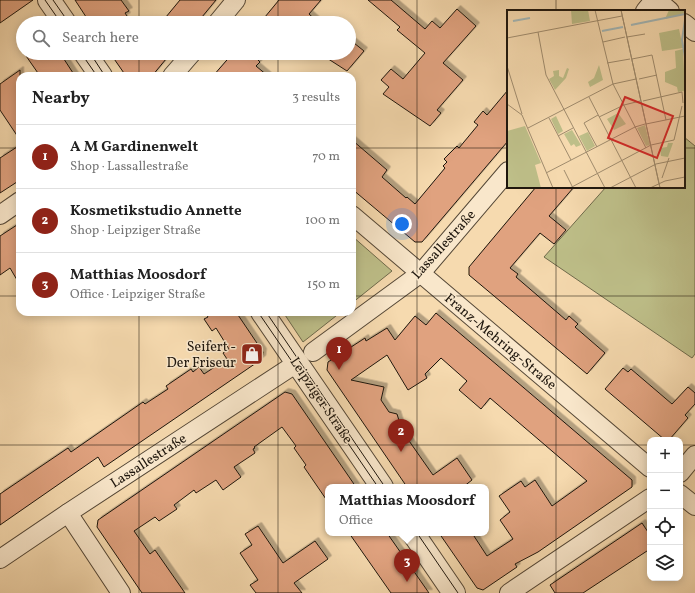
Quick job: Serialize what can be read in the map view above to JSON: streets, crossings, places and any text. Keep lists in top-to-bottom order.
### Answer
{
  "streets": {
    "street": ["Lassallestraße", "Franz-Mehring-Straße", "Leipziger Straße"]
  },
  "crossings": [
    ["Lassallestraße", "Franz-Mehring-Straße"],
    ["Lassallestraße", "Leipziger Straße"]
  ],
  "places": {
    "shop": ["Seifert - Der Friseur"]
  },
  "page": {
    "search": "Search here",
    "heading": ["Nearby", "3 results"],
    "list": [
      {
        "mark": "1",
        "name": "A M Gardinenwelt",
        "note": "Shop · Lassallestraße",
        "value": "70 m"
      },
      {
        "mark": "2",
        "name": "Kosmetikstudio Annette",
        "note": "Shop · Leipziger Straße",
        "value": "100 m"
      },
      {
        "mark": "3",
        "name": "Matthias Moosdorf",
        "note": "Office · Leipziger Straße",
        "value": "150 m"
      }
    ],
    "pins": ["1", "2", "3"],
    "map_buttons": ["+", "−"],
    "popup": ["Matthias Moosdorf", "Office"]
  }
}
